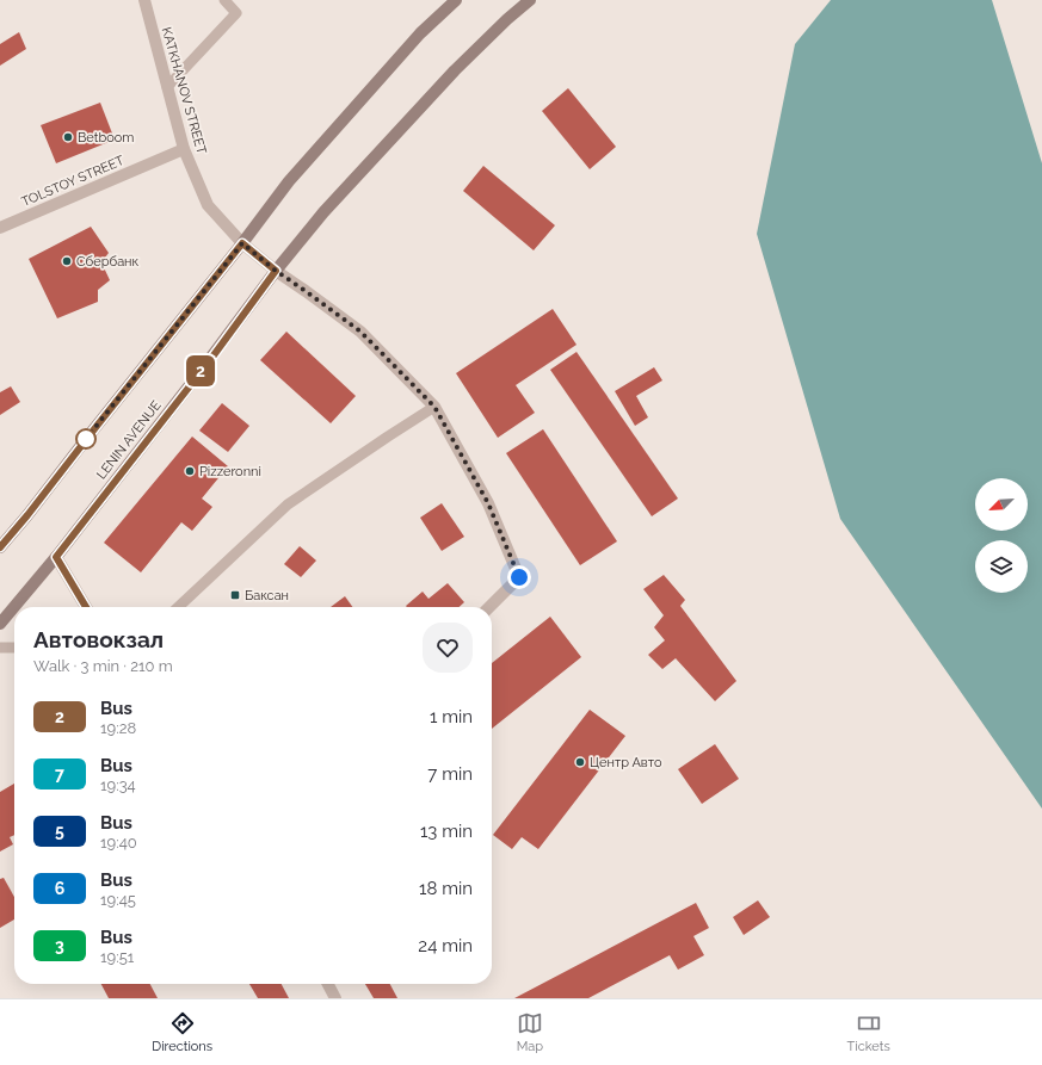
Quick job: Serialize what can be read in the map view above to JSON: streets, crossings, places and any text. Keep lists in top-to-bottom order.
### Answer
{
  "streets": {
    "main road": ["LENIN AVENUE"],
    "street": ["KATKHANOV STREET", "TOLSTOY STREET"]
  },
  "crossings": [
    ["KATKHANOV STREET", "TOLSTOY STREET"],
    ["KATKHANOV STREET", "LENIN AVENUE"]
  ],
  "places": {
    "other": [
      "Betboom",
      "Сбербанк",
      "Pizzeronni",
      "Центр Авто"
    ],
    "transit": ["Баксан"]
  },
  "lines": ["bus line 2"],
  "north": "bottom left",
  "page": {
    "on_map": "2",
    "heading": ["Автовокзал", "Walk · 3 min · 210 m"],
    "list": [
      {
        "mark": "2",
        "name": "Bus",
        "note": "19:28",
        "value": "1 min"
      },
      {
        "mark": "7",
        "name": "Bus",
        "note": "19:34",
        "value": "7 min"
      },
      {
        "mark": "5",
        "name": "Bus",
        "note": "19:40",
        "value": "13 min"
      },
      {
        "mark": "6",
        "name": "Bus",
        "note": "19:45",
        "value": "18 min"
      },
      {
        "mark": "3",
        "name": "Bus",
        "note": "19:51",
        "value": "24 min"
      }
    ],
    "tabs": ["Directions", "Map", "Tickets"]
  }
}
